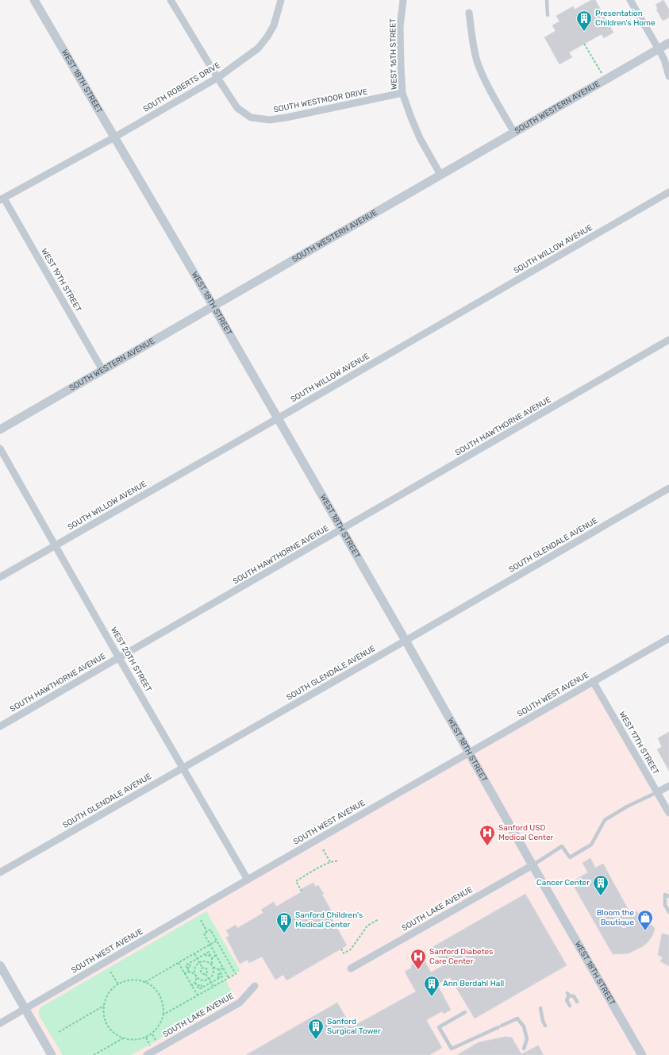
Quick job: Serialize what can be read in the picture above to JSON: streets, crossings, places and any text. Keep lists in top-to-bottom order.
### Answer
{
  "streets": {
    "street": [
      "WEST 16TH STREET",
      "WEST 18TH STREET",
      "SOUTH ROBERTS DRIVE",
      "SOUTH WESTMOOR DRIVE",
      "SOUTH WESTERN AVENUE",
      "SOUTH WILLOW AVENUE",
      "WEST 19TH STREET",
      "SOUTH HAWTHORNE AVENUE",
      "SOUTH GLENDALE AVENUE",
      "WEST 20TH STREET",
      "SOUTH WEST AVENUE",
      "WEST 17TH STREET",
      "SOUTH LAKE AVENUE"
    ]
  },
  "crossings": [
    ["WEST 16TH STREET", "SOUTH WESTMOOR DRIVE"],
    ["WEST 16TH STREET", "SOUTH WESTERN AVENUE"],
    ["WEST 18TH STREET", "SOUTH ROBERTS DRIVE"],
    ["WEST 18TH STREET", "SOUTH WESTERN AVENUE"],
    ["WEST 18TH STREET", "SOUTH WILLOW AVENUE"],
    ["WEST 18TH STREET", "SOUTH HAWTHORNE AVENUE"],
    ["WEST 18TH STREET", "SOUTH GLENDALE AVENUE"],
    ["WEST 18TH STREET", "SOUTH WEST AVENUE"],
    ["WEST 18TH STREET", "SOUTH LAKE AVENUE"],
    ["SOUTH ROBERTS DRIVE", "SOUTH WESTMOOR DRIVE"],
    ["SOUTH ROBERTS DRIVE", "WEST 19TH STREET"],
    ["SOUTH WESTERN AVENUE", "WEST 19TH STREET"],
    ["SOUTH WILLOW AVENUE", "WEST 20TH STREET"],
    ["SOUTH HAWTHORNE AVENUE", "WEST 20TH STREET"],
    ["SOUTH GLENDALE AVENUE", "WEST 20TH STREET"],
    ["WEST 20TH STREET", "SOUTH WEST AVENUE"],
    ["SOUTH WEST AVENUE", "WEST 17TH STREET"]
  ],
  "places": {
    "building": [
      "Presentation Children's Home",
      "Cancer Center",
      "Sanford Children's Medical Center",
      "Ann Berdahl Hall",
      "Sanford Surgical Tower"
    ],
    "hospital": ["Sanford USD Medical Center", "Sanford Diabetes Care Center"],
    "shop": ["Bloom the Boutique"]
  }
}
